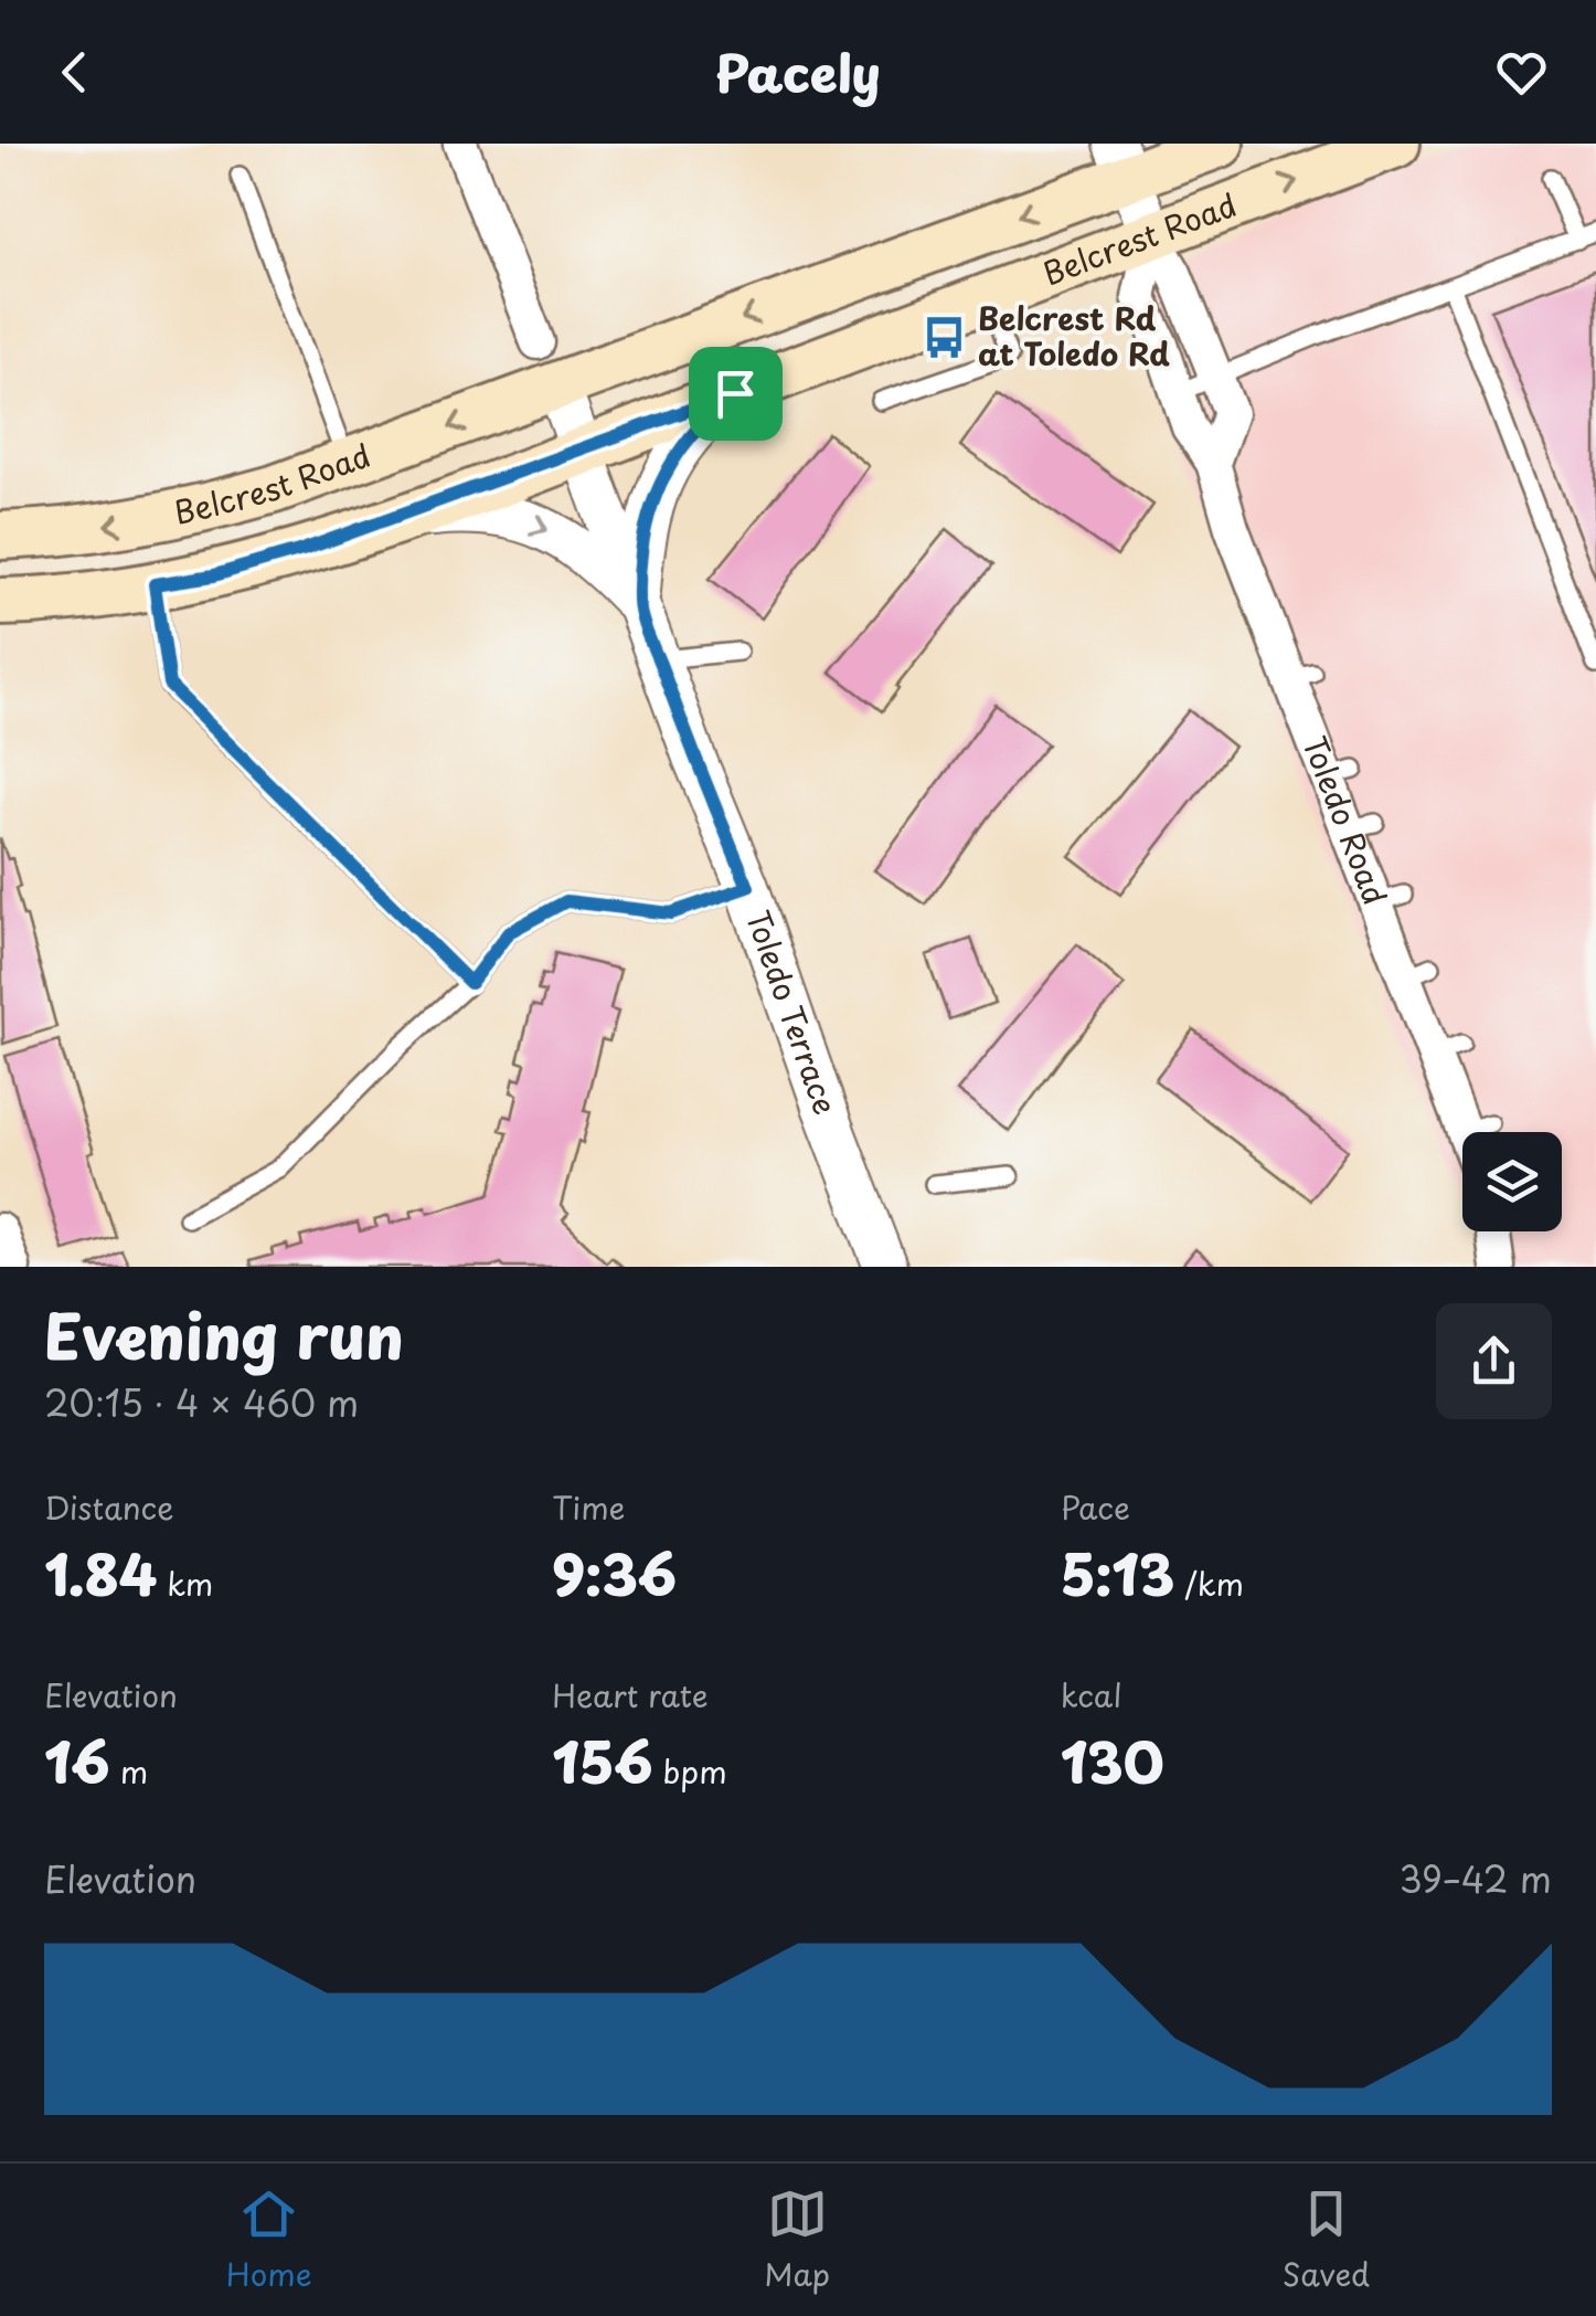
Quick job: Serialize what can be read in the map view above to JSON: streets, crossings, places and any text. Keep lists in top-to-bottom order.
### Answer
{
  "streets": {
    "main road": ["Belcrest Road"],
    "street": ["Toledo Road", "Toledo Terrace"]
  },
  "crossings": [
    ["Belcrest Road", "Toledo Road"],
    ["Belcrest Road", "Toledo Terrace"]
  ],
  "places": {
    "bus stop": ["Belcrest Rd at Toledo Rd"]
  },
  "page": {
    "header": "Pacely",
    "heading": ["Evening run", "20:15 · 4 × 460 m"],
    "stats": [
      ["Distance", "1.84 km"],
      ["Time", "9:36"],
      ["Pace", "5:13 /km"],
      ["Elevation", "16 m"],
      ["Heart rate", "156 bpm"],
      ["kcal", "130"]
    ],
    "chart": ["Elevation", "39–42 m"],
    "tabs": ["Home", "Map", "Saved"]
  }
}
